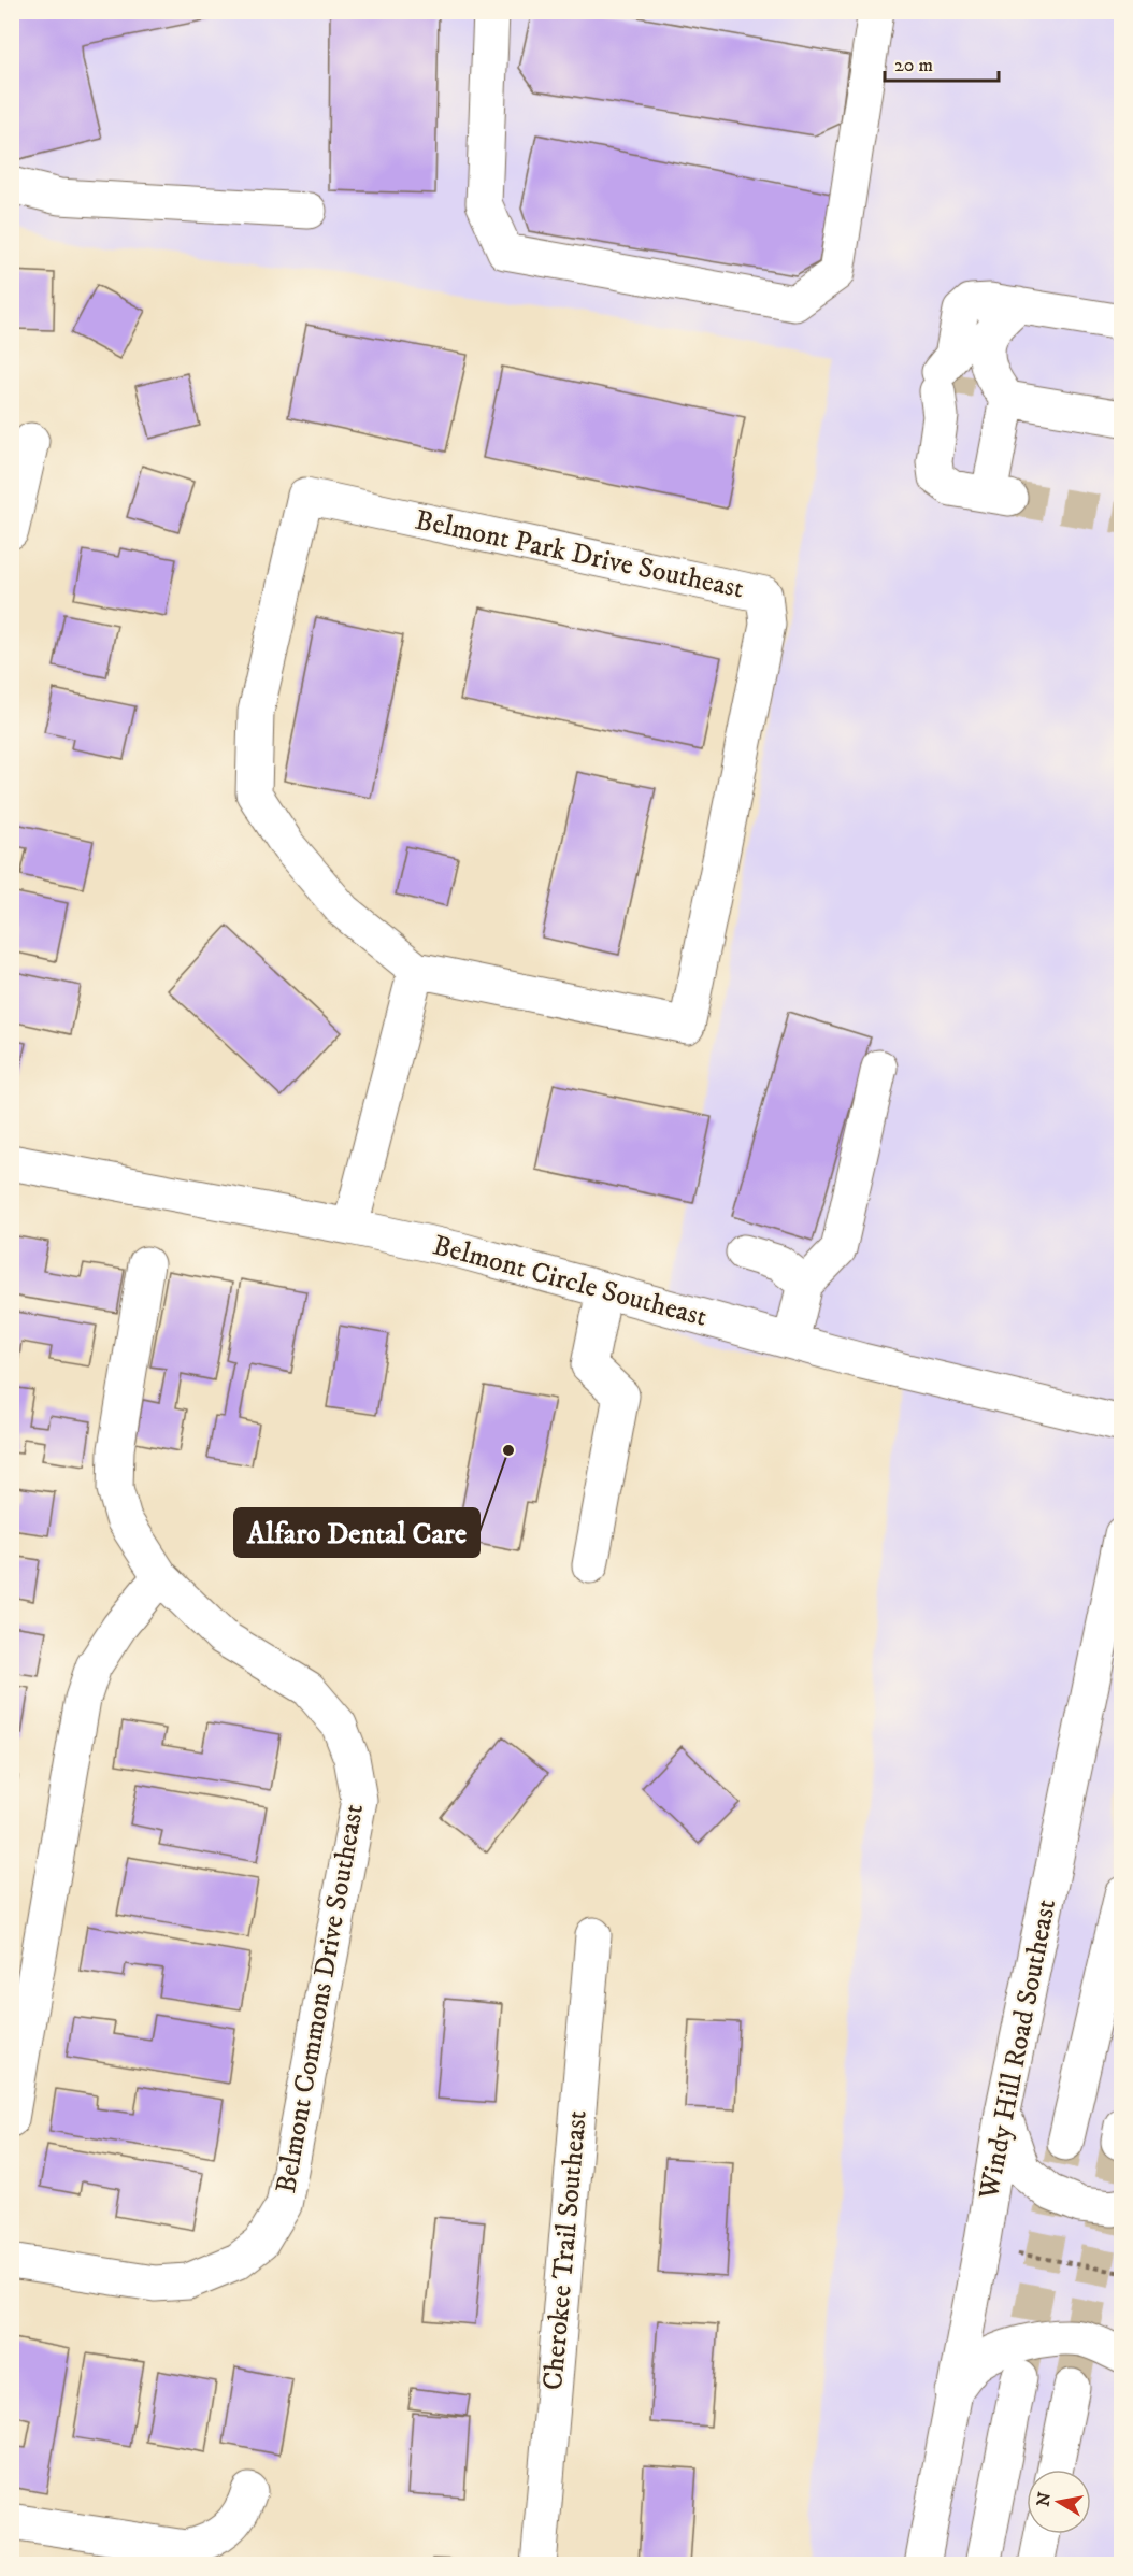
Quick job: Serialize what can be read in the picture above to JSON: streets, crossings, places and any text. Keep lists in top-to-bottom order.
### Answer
{
  "streets": {
    "street": [
      "Belmont Park Drive Southeast",
      "Belmont Circle Southeast",
      "Belmont Commons Drive Southeast",
      "Windy Hill Road Southeast",
      "Cherokee Trail Southeast"
    ]
  },
  "places": ["Alfaro Dental Care"],
  "scale_bar": "20 m",
  "north": "left"
}
